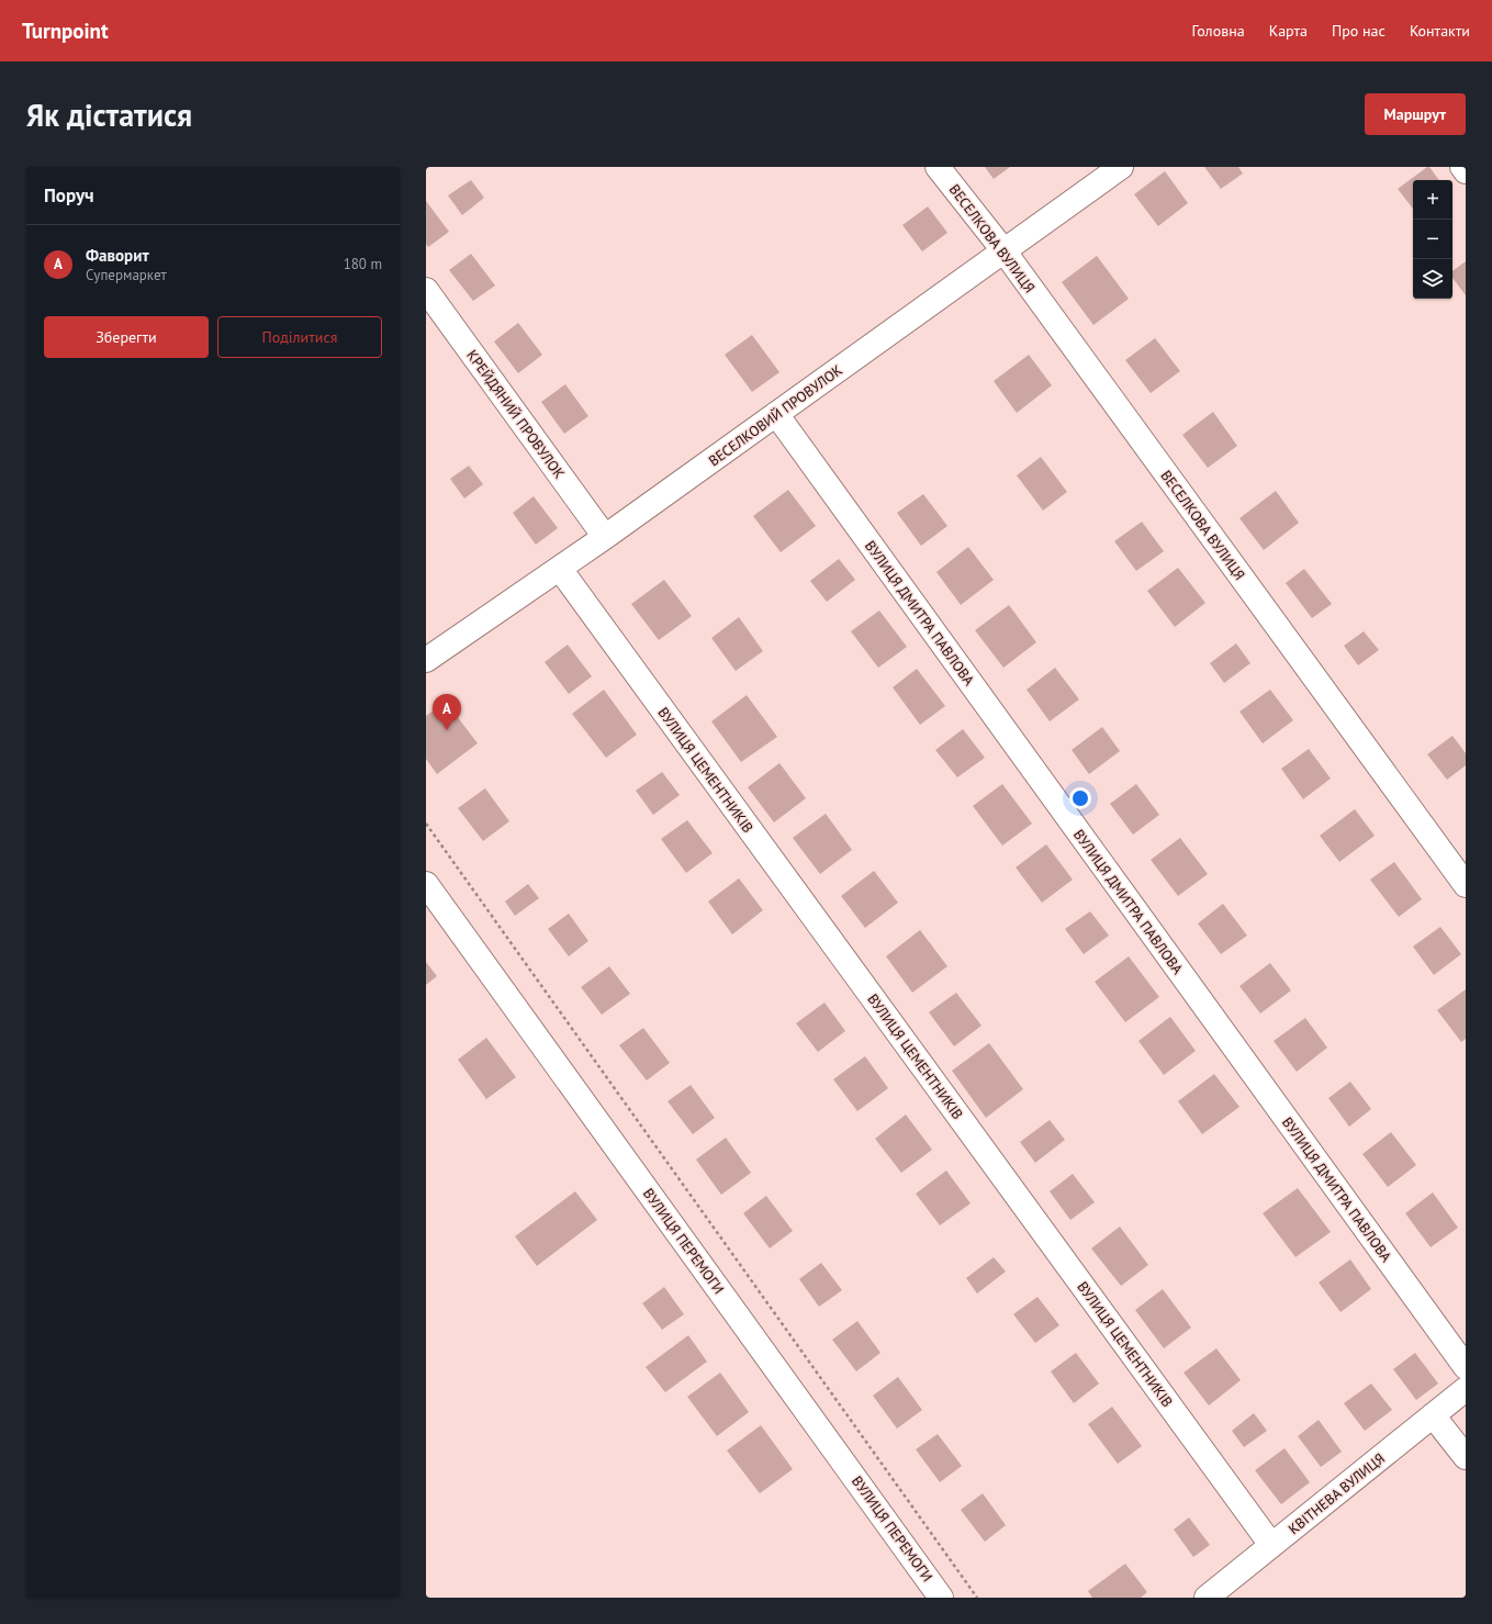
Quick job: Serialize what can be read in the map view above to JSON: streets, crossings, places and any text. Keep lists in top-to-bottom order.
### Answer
{
  "streets": {
    "street": [
      "ВЕСЕЛКОВА ВУЛИЦЯ",
      "КРЕЙДЯНИЙ ПРОВУЛОК",
      "ВЕСЕЛКОВИЙ ПРОВУЛОК",
      "ВУЛИЦЯ ДМИТРА ПАВЛОВА",
      "ВУЛИЦЯ ЦЕМЕНТНИКІВ",
      "ВУЛИЦЯ ПЕРЕМОГИ",
      "КВІТНЕВА ВУЛИЦЯ"
    ]
  },
  "crossings": [
    ["ВЕСЕЛКОВА ВУЛИЦЯ", "ВЕСЕЛКОВИЙ ПРОВУЛОК"],
    ["КРЕЙДЯНИЙ ПРОВУЛОК", "ВЕСЕЛКОВИЙ ПРОВУЛОК"],
    ["ВЕСЕЛКОВИЙ ПРОВУЛОК", "ВУЛИЦЯ ДМИТРА ПАВЛОВА"],
    ["ВЕСЕЛКОВИЙ ПРОВУЛОК", "ВУЛИЦЯ ЦЕМЕНТНИКІВ"],
    ["ВУЛИЦЯ ЦЕМЕНТНИКІВ", "КВІТНЕВА ВУЛИЦЯ"]
  ],
  "page": {
    "header": "Turnpoint",
    "nav": [
      "Головна",
      "Карта",
      "Про нас",
      "Контакти"
    ],
    "buttons": [
      "Маршрут",
      ["Зберегти", "Поділитися"]
    ],
    "title": "Як дістатися",
    "heading": "Поруч",
    "map_buttons": ["+", "−"],
    "list": [
      {
        "mark": "A",
        "name": "Фаворит",
        "note": "Супермаркет",
        "value": "180 m"
      }
    ],
    "pins": "A"
  }
}
